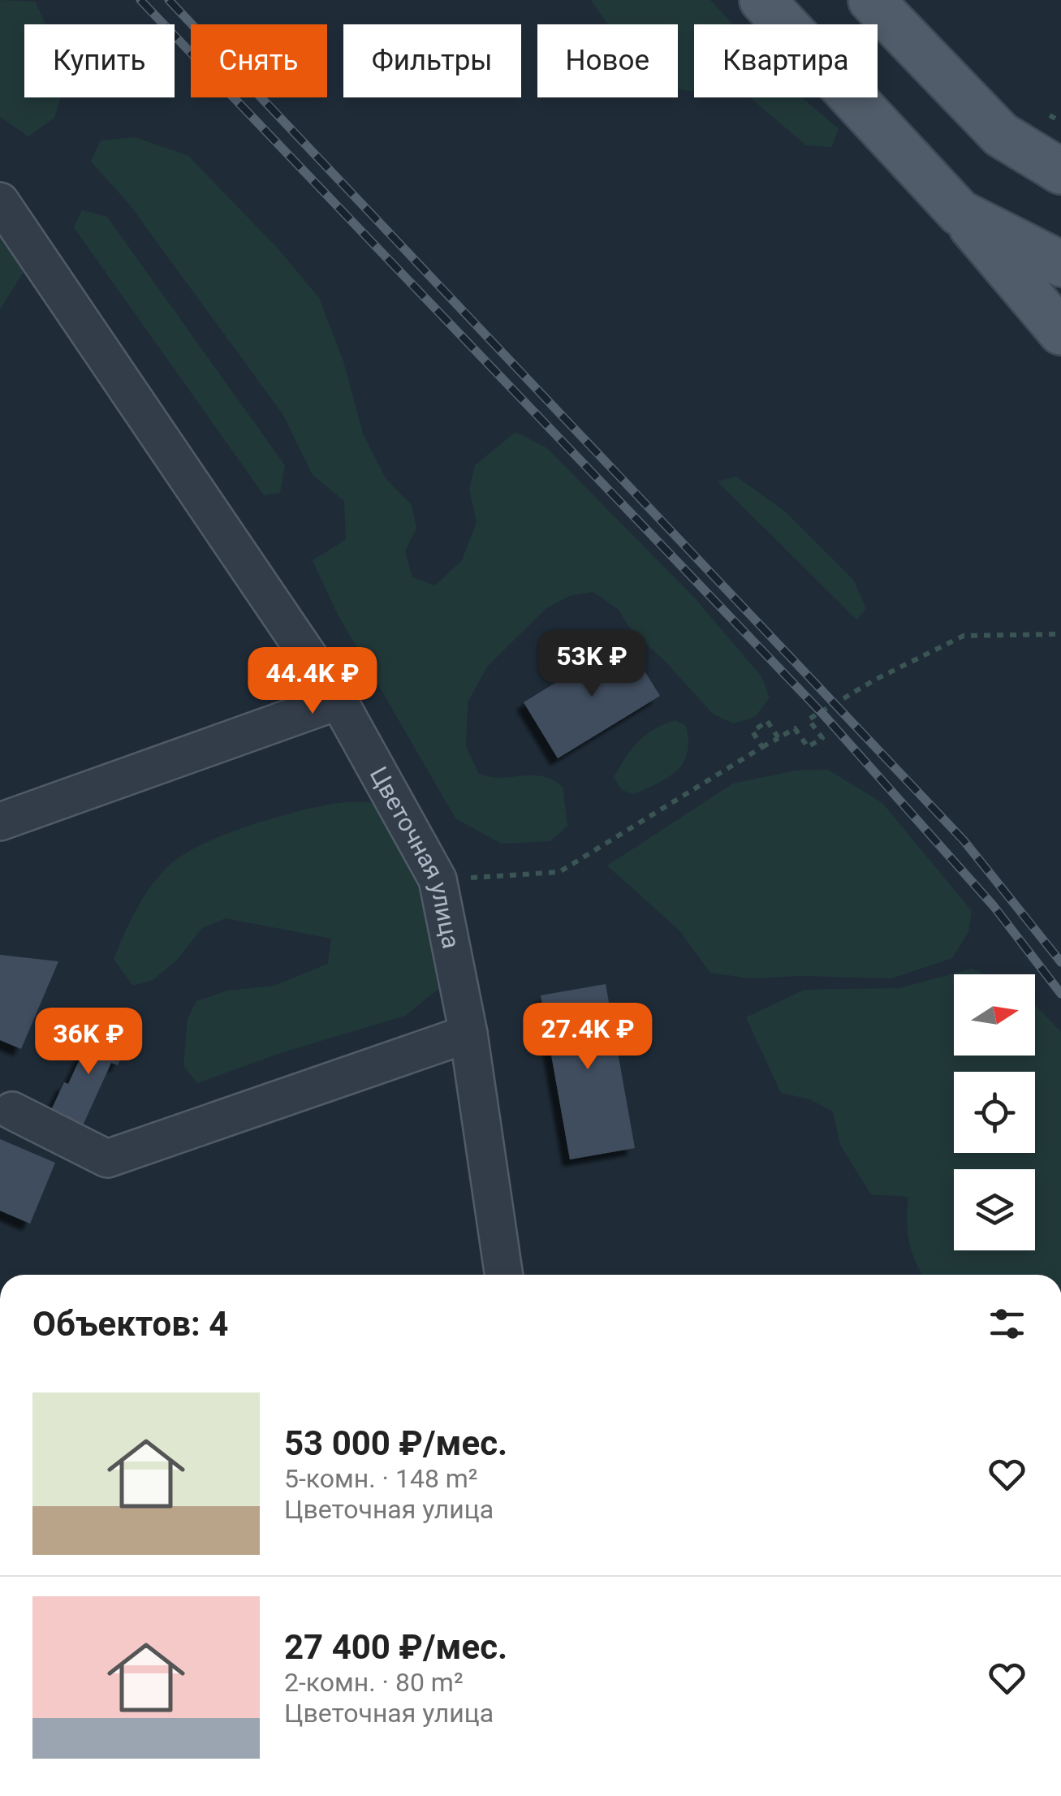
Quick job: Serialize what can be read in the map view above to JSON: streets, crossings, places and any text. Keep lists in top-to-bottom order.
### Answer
{
  "streets": {
    "street": ["Цветочная улица"]
  },
  "north": "right",
  "page": {
    "chip": [
      "Купить",
      "Снять",
      "Фильтры",
      "Новое",
      "Квартира"
    ],
    "price": [
      "53K ₽",
      "44.4K ₽",
      "27.4K ₽",
      "36K ₽"
    ],
    "heading": "Объектов: 4",
    "list": [
      {
        "name": "53 000 ₽/мес.",
        "note": "5-комн. · 148 m² · Цветочная улица"
      },
      {
        "name": "27 400 ₽/мес.",
        "note": "2-комн. · 80 m² · Цветочная улица"
      }
    ]
  }
}
